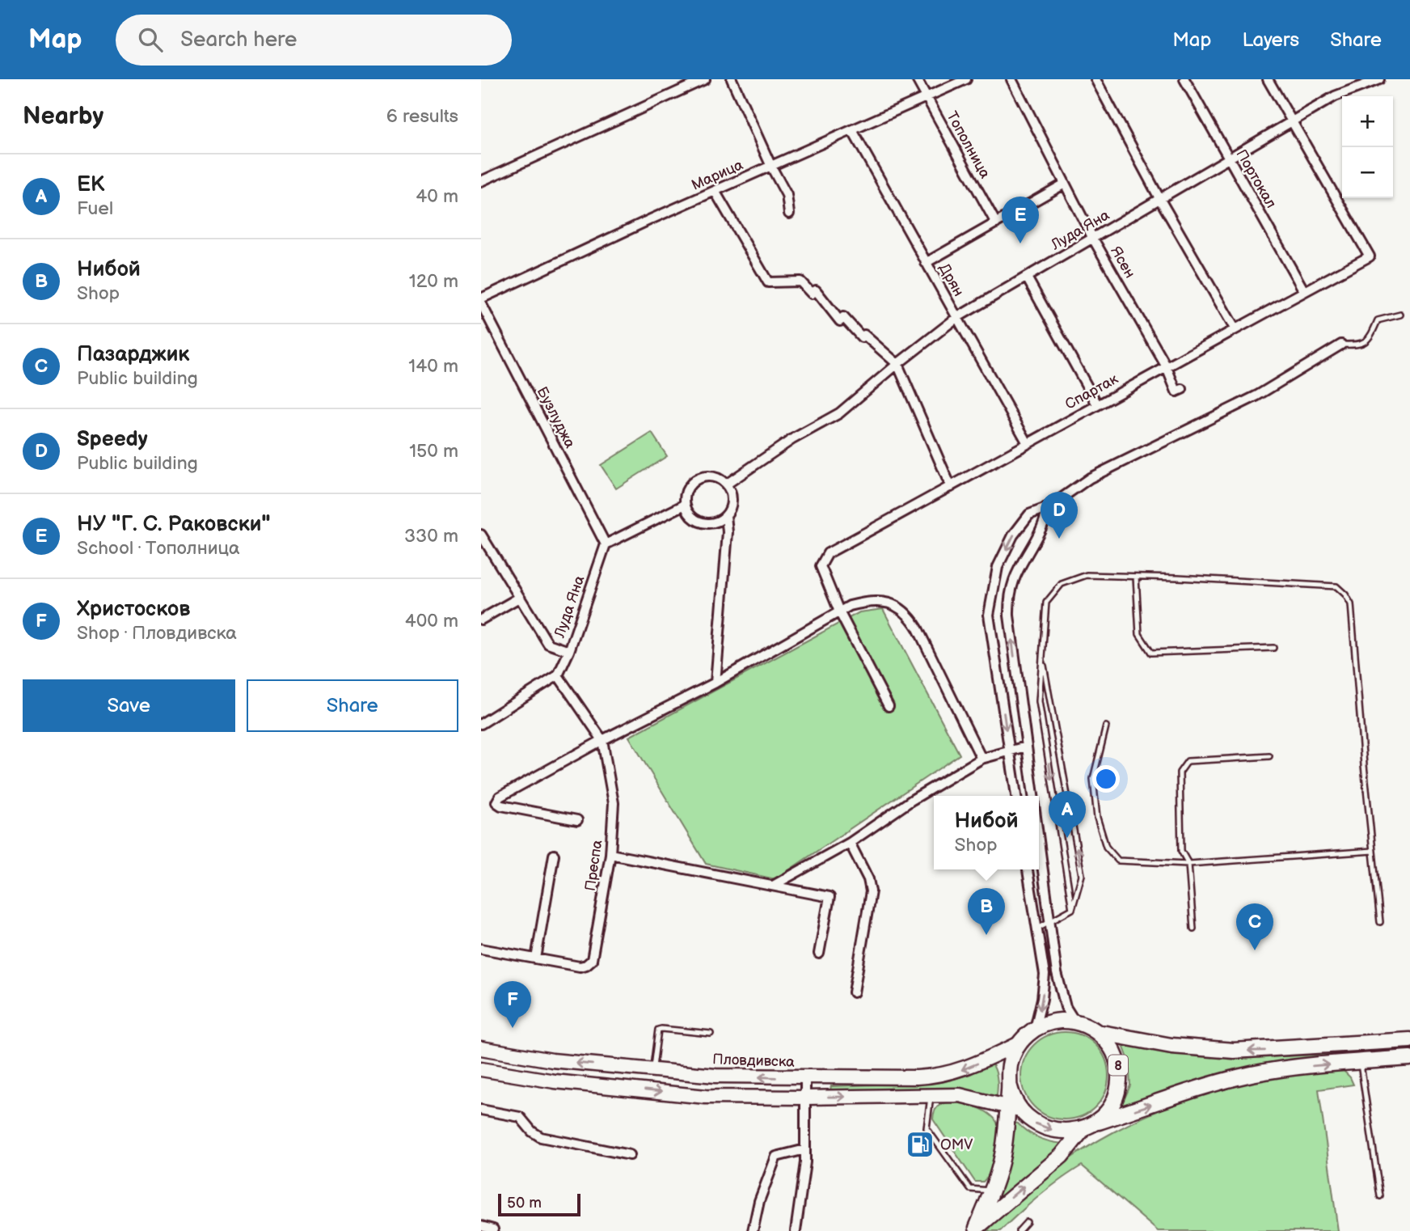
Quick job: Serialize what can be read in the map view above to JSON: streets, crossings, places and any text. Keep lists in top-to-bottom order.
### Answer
{
  "streets": {
    "main road": ["8"],
    "street": [
      "Тополница",
      "Марица",
      "Портокал",
      "Луда Яна",
      "Ясен",
      "Дрян",
      "Спартак",
      "Бузлуджа",
      "Преспа",
      "Пловдивска"
    ]
  },
  "crossings": [
    ["Тополница", "Марица"],
    ["Марица", "Дрян"],
    ["Портокал", "Луда Яна"],
    ["Портокал", "Спартак"],
    ["Луда Яна", "Ясен"],
    ["Луда Яна", "Дрян"],
    ["Луда Яна", "Спартак"],
    ["Луда Яна", "Бузлуджа"],
    ["Луда Яна", "Преспа"],
    ["Ясен", "Спартак"],
    ["Дрян", "Спартак"],
    ["Пловдивска", "8"]
  ],
  "places": {
    "fuel station": ["OMV"]
  },
  "scale_bar": "50 m",
  "page": {
    "header": "Map",
    "search": "Search here",
    "nav": ["Map", "Layers", "Share"],
    "heading": ["Nearby", "6 results"],
    "map_buttons": ["+", "−"],
    "list": [
      {
        "mark": "A",
        "name": "ЕК",
        "note": "Fuel",
        "value": "40 m"
      },
      {
        "mark": "B",
        "name": "Нибой",
        "note": "Shop",
        "value": "120 m"
      },
      {
        "mark": "C",
        "name": "Пазарджик",
        "note": "Public building",
        "value": "140 m"
      },
      {
        "mark": "D",
        "name": "Speedy",
        "note": "Public building",
        "value": "150 m"
      },
      {
        "mark": "E",
        "name": "НУ \"Г. С. Раковски\"",
        "note": "School · Тополница",
        "value": "330 m"
      },
      {
        "mark": "F",
        "name": "Христосков",
        "note": "Shop · Пловдивска",
        "value": "400 m"
      }
    ],
    "pins": [
      "E",
      "D",
      "A",
      "B",
      "C",
      "F"
    ],
    "buttons": ["Save", "Share"],
    "popup": ["Нибой", "Shop"],
    "scale": "50 m"
  }
}
